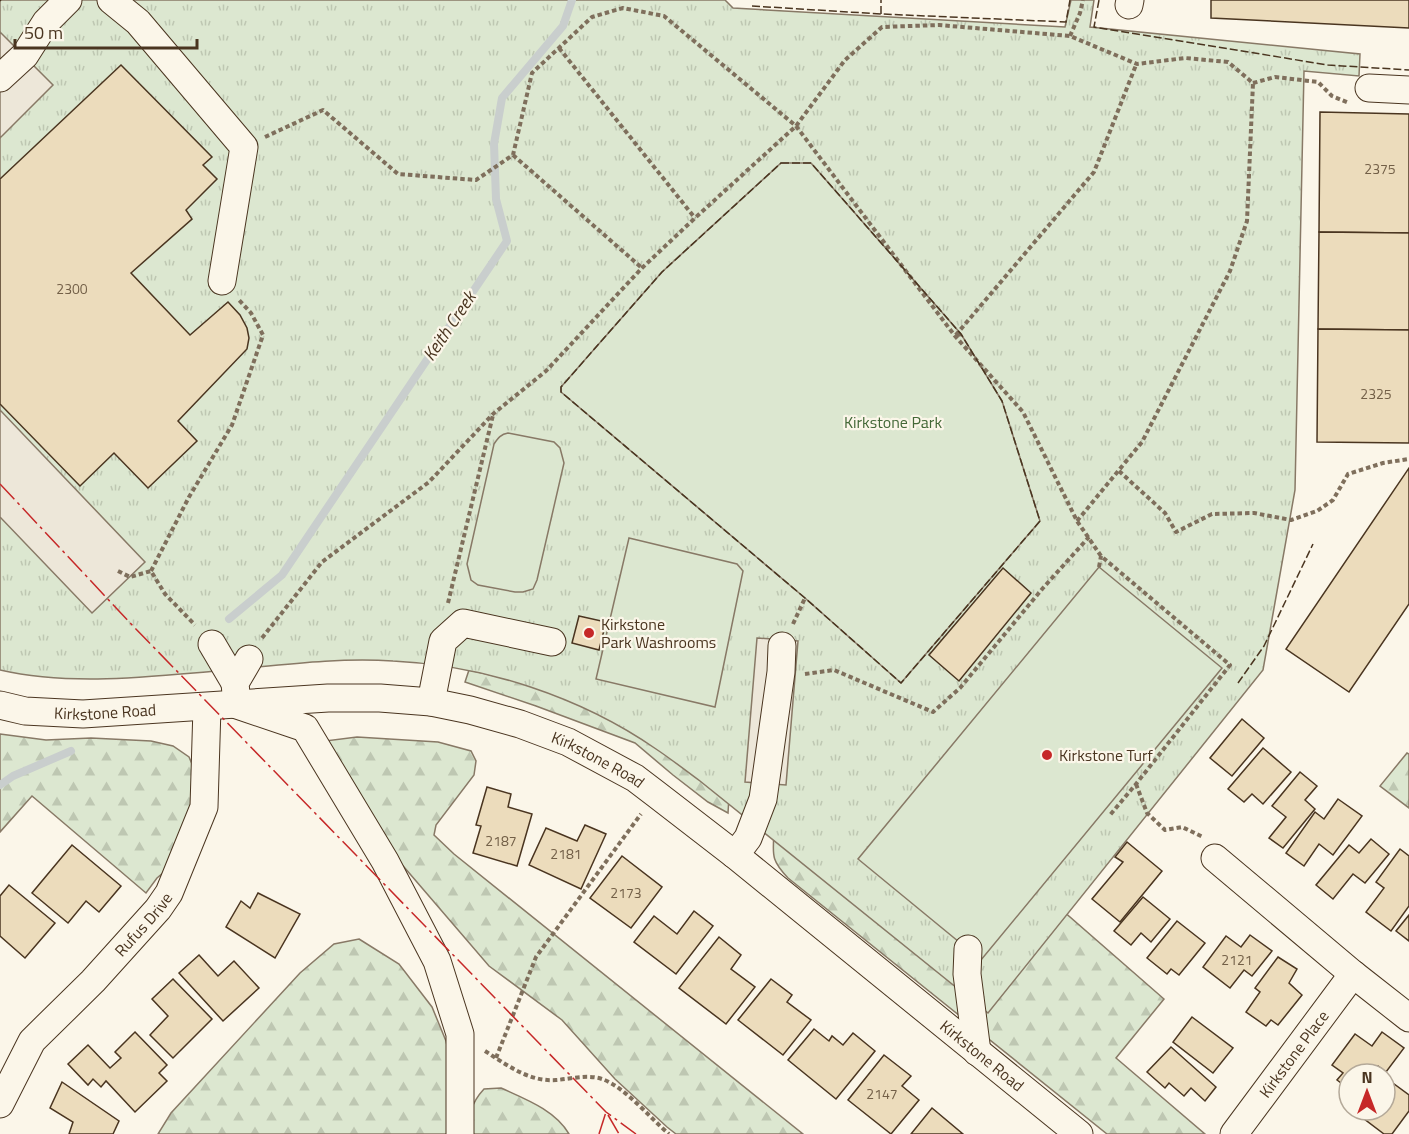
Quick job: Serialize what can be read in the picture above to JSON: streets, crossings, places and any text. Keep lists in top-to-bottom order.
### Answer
{
  "streets": {
    "street": ["Kirkstone Road", "Rufus Drive", "Kirkstone Place"]
  },
  "crossings": [
    ["Kirkstone Road", "Rufus Drive"]
  ],
  "water": ["Keith Creek"],
  "parks": ["Kirkstone Park"],
  "places": ["Kirkstone Park Washrooms", "Kirkstone Turf"],
  "house_numbers": [
    "2375",
    "2300",
    "2325",
    "2187",
    "2181",
    "2173",
    "2121",
    "2147"
  ],
  "scale_bar": "50 m",
  "north": "top"
}
